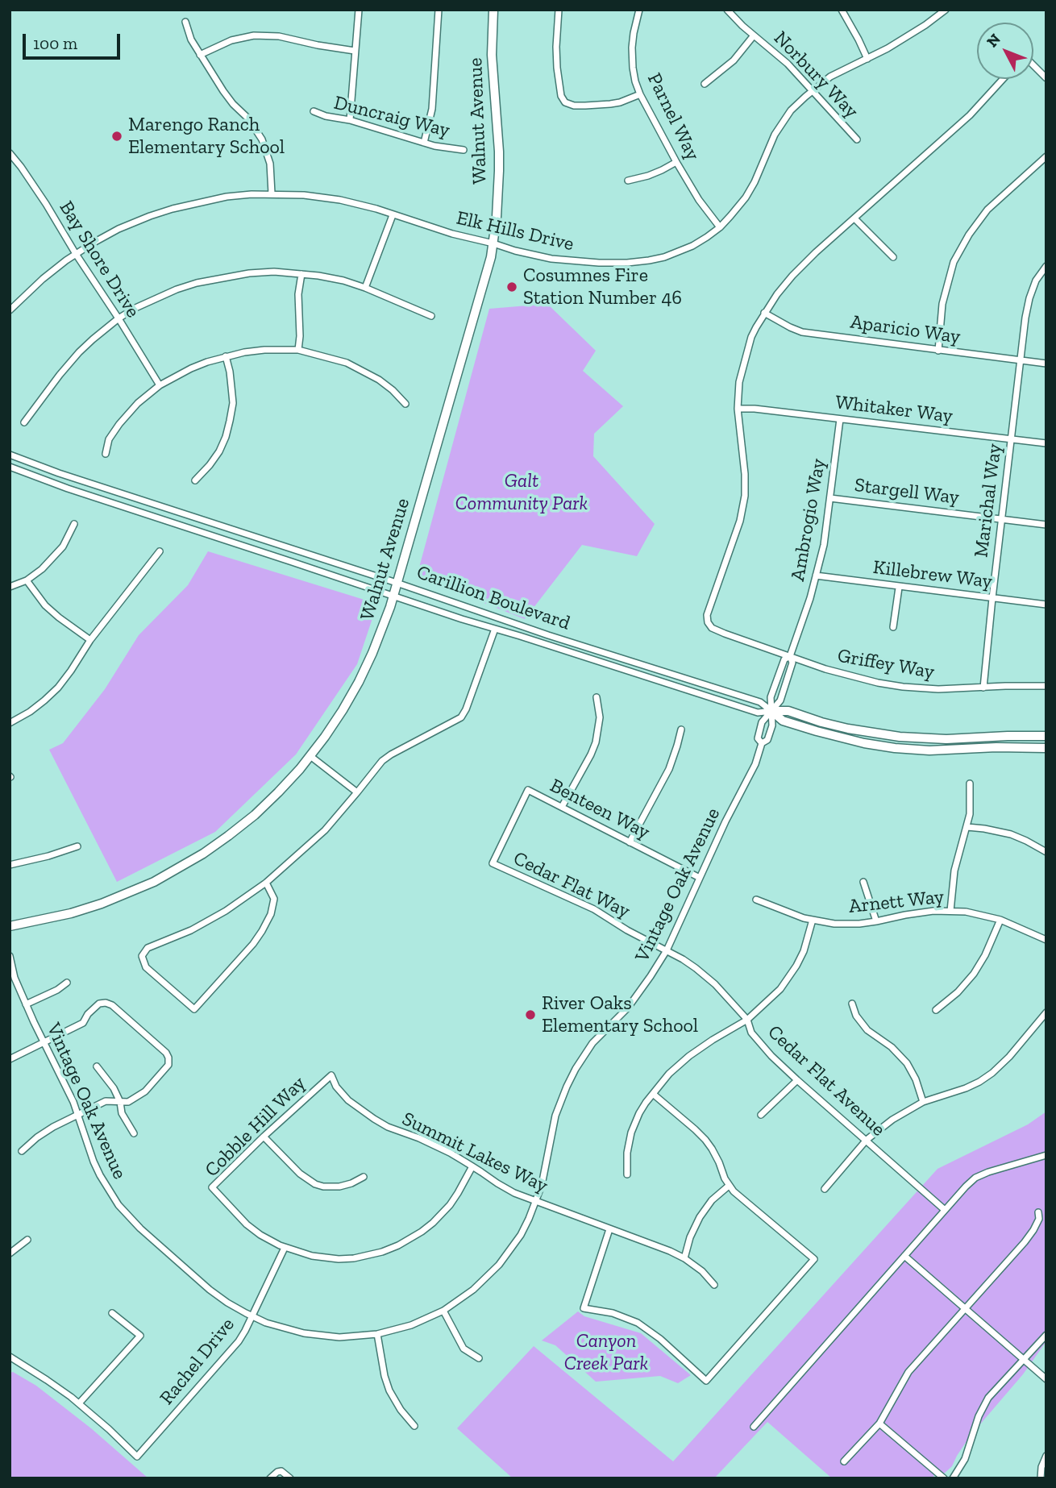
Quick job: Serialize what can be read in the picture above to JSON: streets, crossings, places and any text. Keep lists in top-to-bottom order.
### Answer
{
  "streets": {
    "street": [
      "Norbury Way",
      "Duncraig Way",
      "Parnel Way",
      "Walnut Avenue",
      "Elk Hills Drive",
      "Bay Shore Drive",
      "Aparicio Way",
      "Whitaker Way",
      "Stargell Way",
      "Marichal Way",
      "Ambrogio Way",
      "Killebrew Way",
      "Carillion Boulevard",
      "Griffey Way",
      "Benteen Way",
      "Cedar Flat Way",
      "Vintage Oak Avenue",
      "Arnett Way",
      "Cedar Flat Avenue",
      "Cobble Hill Way",
      "Summit Lakes Way",
      "Rachel Drive"
    ]
  },
  "crossings": [
    ["Norbury Way", "Elk Hills Drive"],
    ["Parnel Way", "Elk Hills Drive"],
    ["Walnut Avenue", "Elk Hills Drive"],
    ["Walnut Avenue", "Carillion Boulevard"],
    ["Elk Hills Drive", "Bay Shore Drive"],
    ["Aparicio Way", "Marichal Way"],
    ["Whitaker Way", "Marichal Way"],
    ["Whitaker Way", "Ambrogio Way"],
    ["Whitaker Way", "Griffey Way"],
    ["Stargell Way", "Marichal Way"],
    ["Stargell Way", "Ambrogio Way"],
    ["Marichal Way", "Killebrew Way"],
    ["Marichal Way", "Griffey Way"],
    ["Ambrogio Way", "Killebrew Way"],
    ["Ambrogio Way", "Carillion Boulevard"],
    ["Ambrogio Way", "Griffey Way"],
    ["Ambrogio Way", "Vintage Oak Avenue"],
    ["Carillion Boulevard", "Vintage Oak Avenue"],
    ["Benteen Way", "Cedar Flat Way"],
    ["Benteen Way", "Vintage Oak Avenue"],
    ["Cedar Flat Way", "Vintage Oak Avenue"],
    ["Cedar Flat Way", "Cedar Flat Avenue"],
    ["Vintage Oak Avenue", "Cedar Flat Avenue"],
    ["Vintage Oak Avenue", "Summit Lakes Way"],
    ["Vintage Oak Avenue", "Rachel Drive"],
    ["Cobble Hill Way", "Summit Lakes Way"],
    ["Cobble Hill Way", "Rachel Drive"]
  ],
  "parks": ["Galt Community Park", "Canyon Creek Park"],
  "places": ["Marengo Ranch Elementary School", "Cosumnes Fire Station Number 46", "River Oaks Elementary School"],
  "scale_bar": "100 m",
  "north": "top left"
}
